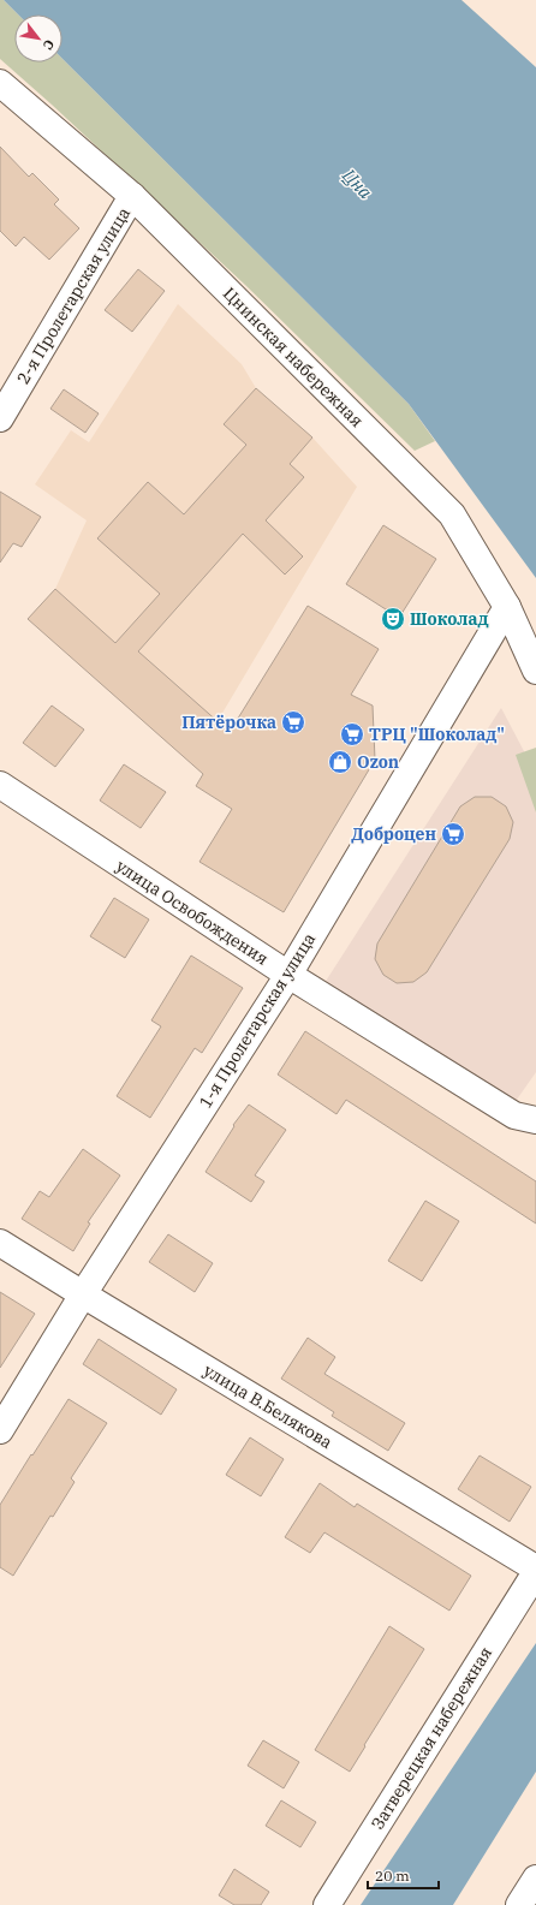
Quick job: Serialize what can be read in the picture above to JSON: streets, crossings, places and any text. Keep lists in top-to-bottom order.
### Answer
{
  "streets": {
    "street": [
      "2-я Пролетарская улица",
      "Цнинская набережная",
      "улица Освобождения",
      "1-я Пролетарская улица",
      "улица В.Белякова",
      "Затверецкая набережная"
    ]
  },
  "crossings": [
    ["2-я Пролетарская улица", "Цнинская набережная"],
    ["Цнинская набережная", "1-я Пролетарская улица"],
    ["улица Освобождения", "1-я Пролетарская улица"],
    ["1-я Пролетарская улица", "улица В.Белякова"],
    ["улица В.Белякова", "Затверецкая набережная"]
  ],
  "water": ["Цна"],
  "places": {
    "theatre": ["Шоколад"],
    "supermarket": ["Пятёрочка", "ТРЦ \"Шоколад\"", "Доброцен"],
    "shop": ["Ozon"]
  },
  "scale_bar": "20 m",
  "north": "bottom right"
}
